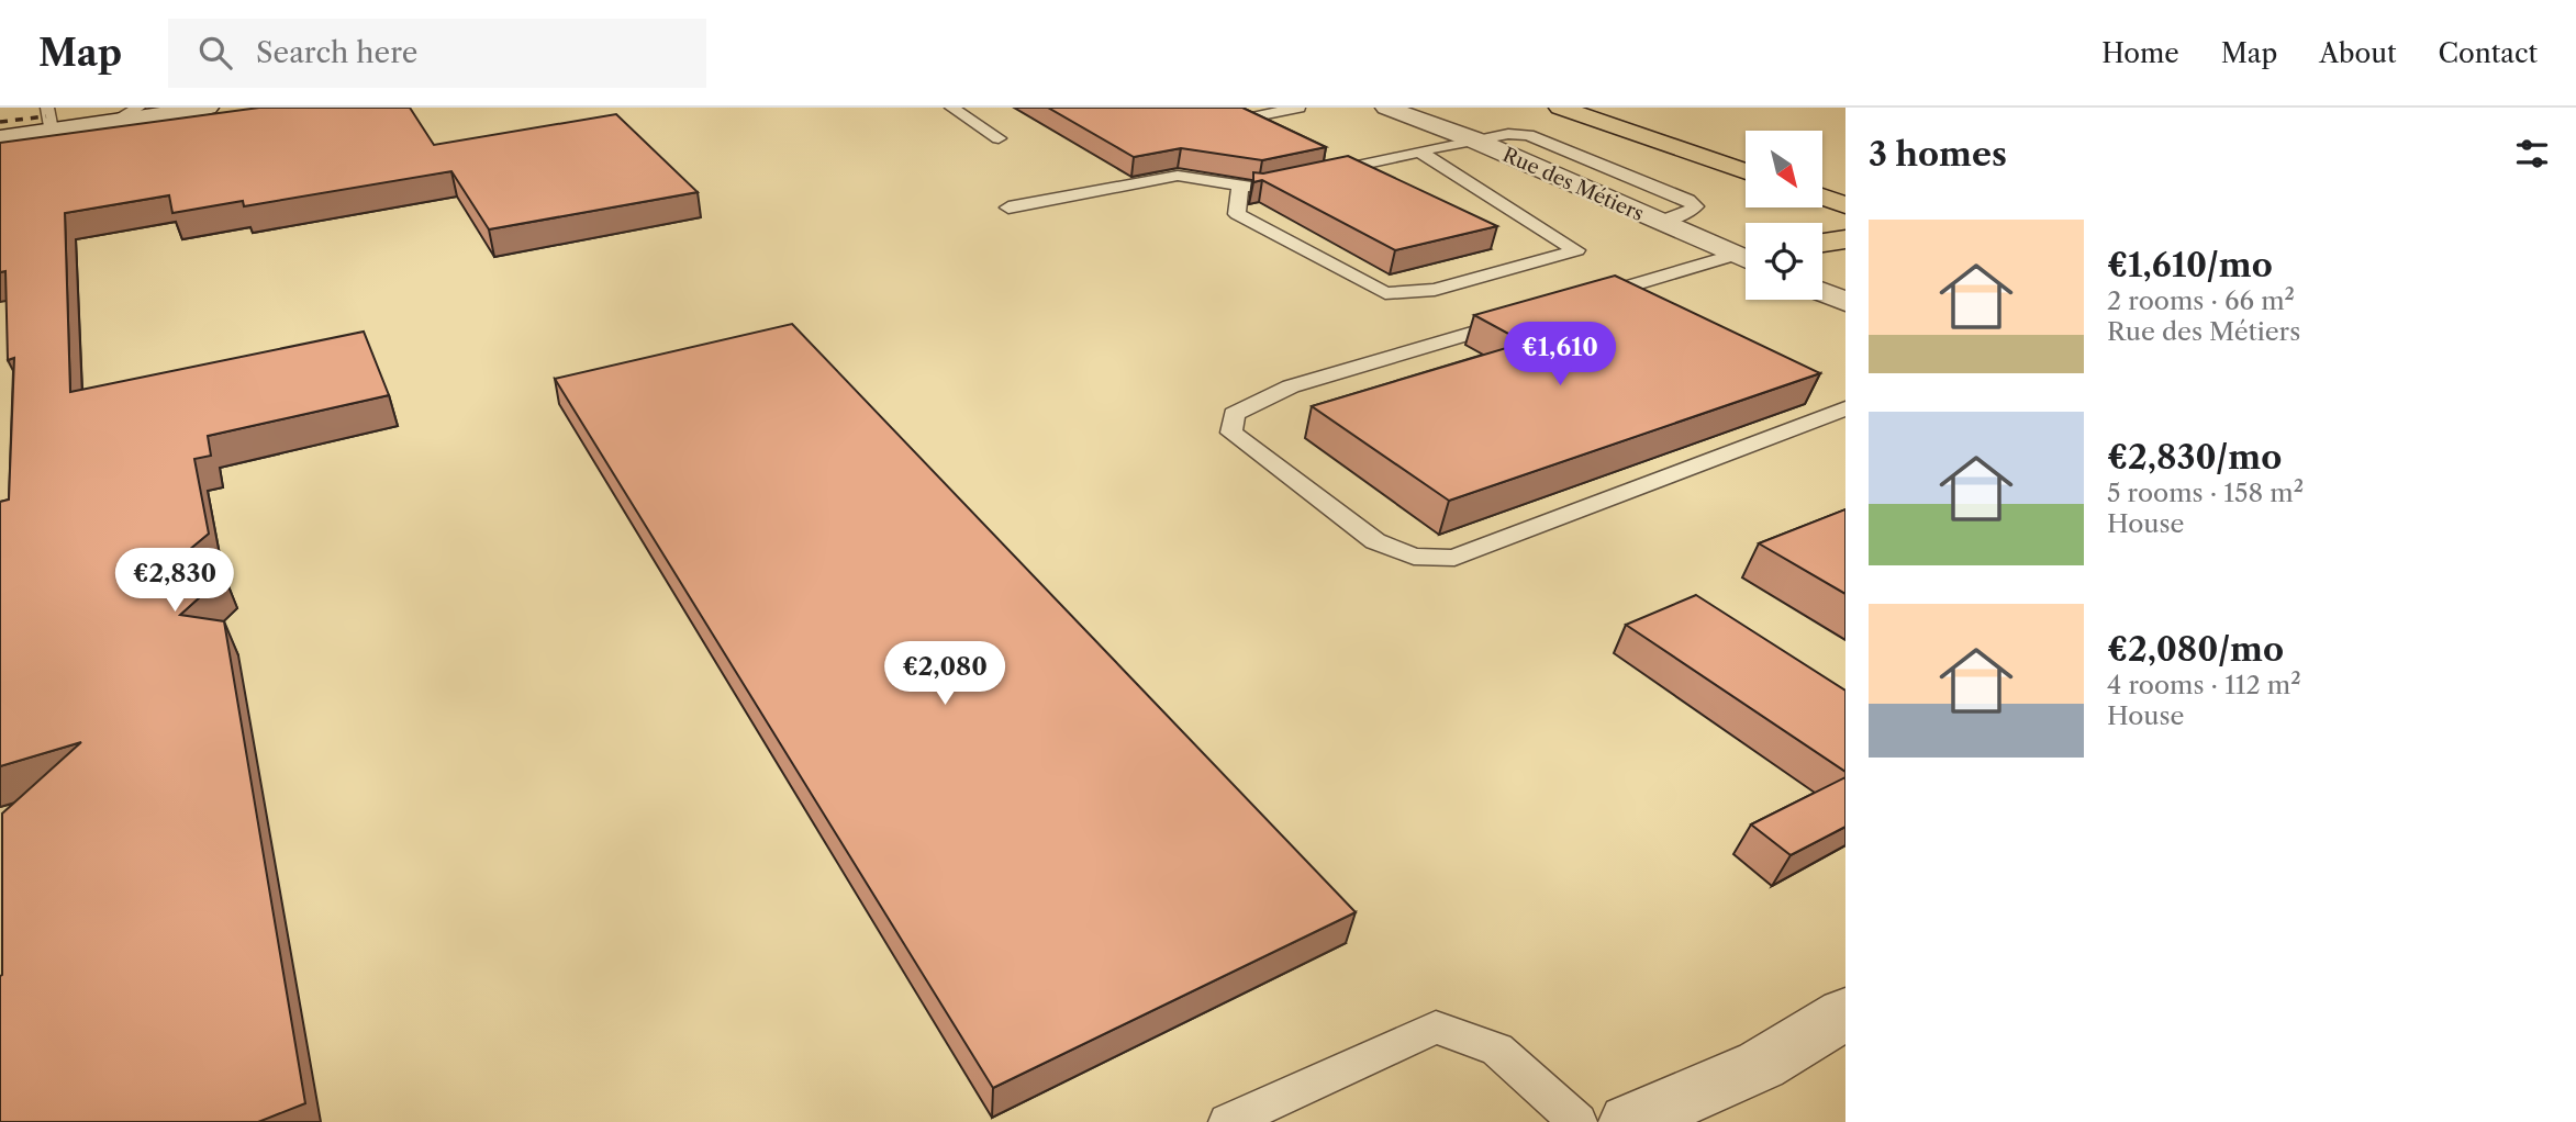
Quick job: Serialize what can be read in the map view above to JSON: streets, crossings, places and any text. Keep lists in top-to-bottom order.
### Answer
{
  "streets": {
    "street": ["Rue des Métiers"]
  },
  "north": "bottom right",
  "page": {
    "header": "Map",
    "search": "Search here",
    "nav": [
      "Home",
      "Map",
      "About",
      "Contact"
    ],
    "heading": "3 homes",
    "list": [
      {
        "name": "€1,610/mo",
        "note": "2 rooms · 66 m² · Rue des Métiers"
      },
      {
        "name": "€2,830/mo",
        "note": "5 rooms · 158 m² · House"
      },
      {
        "name": "€2,080/mo",
        "note": "4 rooms · 112 m² · House"
      }
    ],
    "price": ["€1,610", "€2,830", "€2,080"]
  }
}
